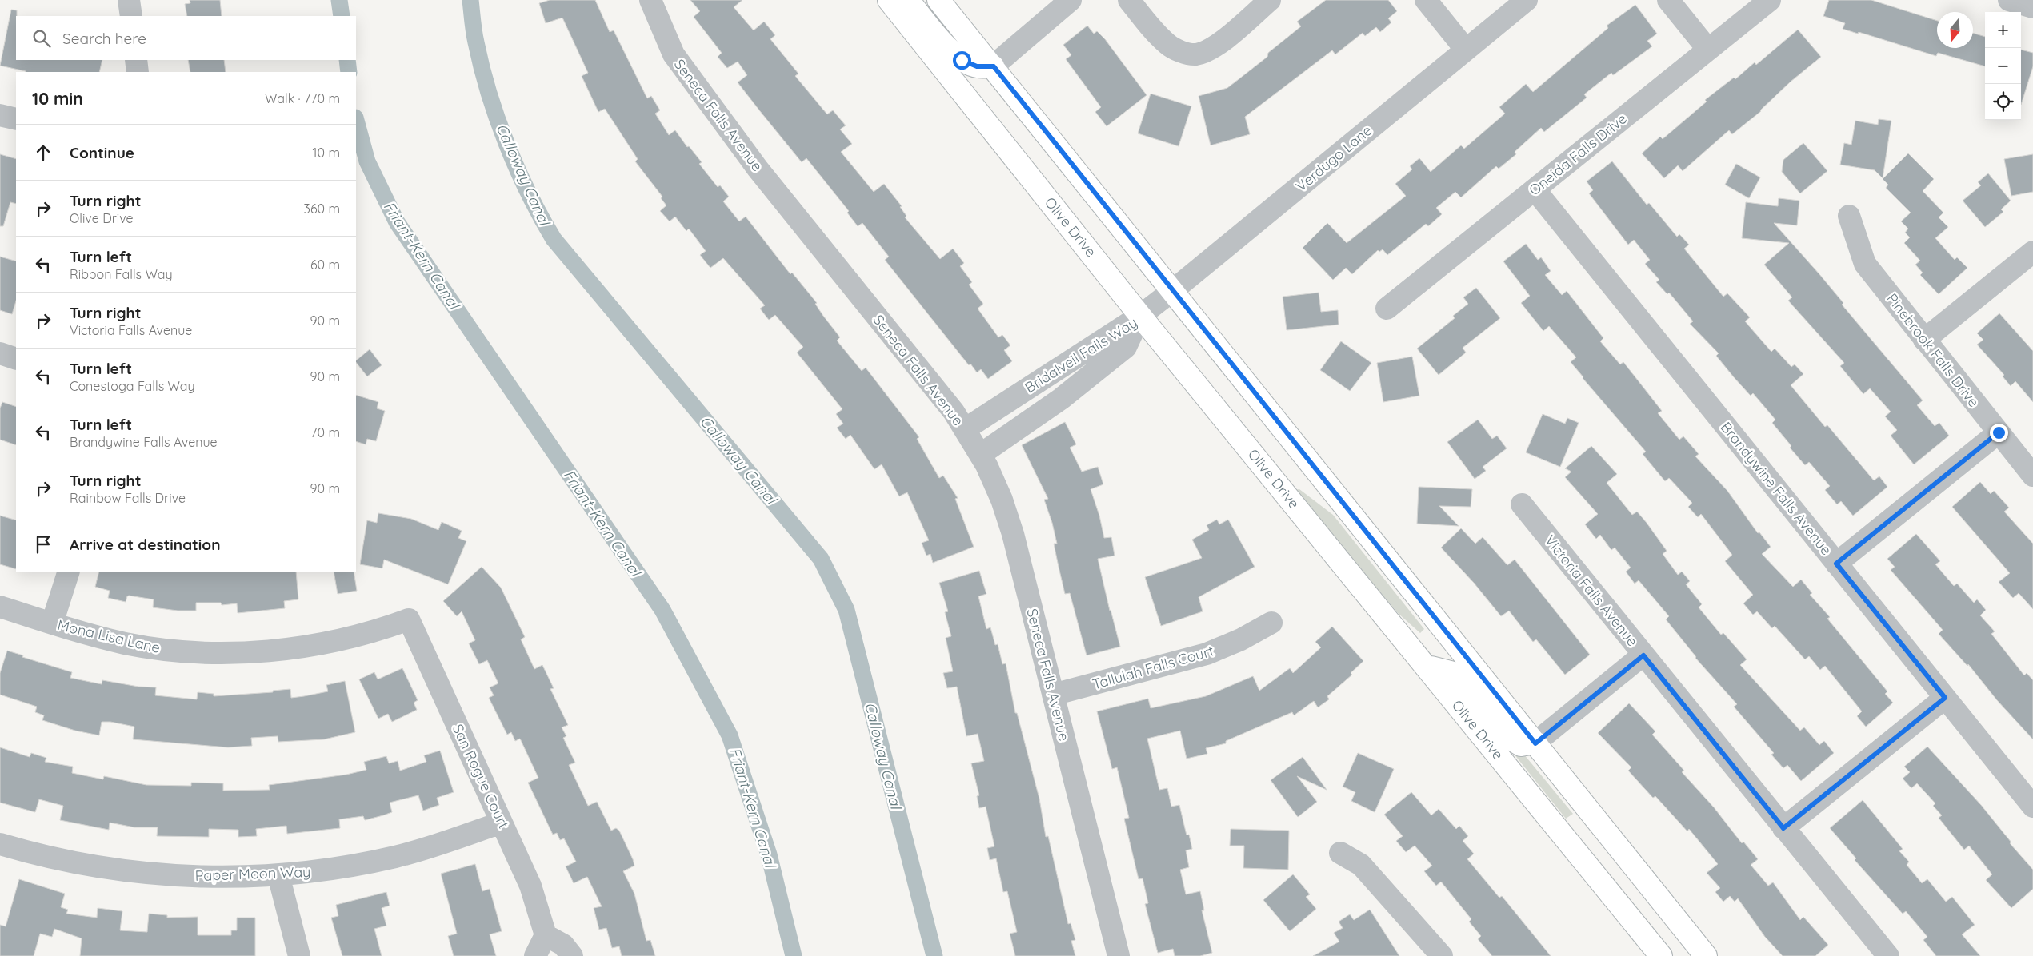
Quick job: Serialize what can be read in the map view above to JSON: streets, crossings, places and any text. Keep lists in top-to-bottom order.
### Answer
{
  "streets": {
    "main road": ["Olive Drive"],
    "street": [
      "Seneca Falls Avenue",
      "Oneida Falls Drive",
      "Verdugo Lane",
      "Pinebrook Falls Drive",
      "Bridalveil Falls Way",
      "Brandywine Falls Avenue",
      "Victoria Falls Avenue",
      "Mona Lisa Lane",
      "Tallulah Falls Court",
      "San Rogue Court",
      "Paper Moon Way"
    ]
  },
  "crossings": [
    ["Seneca Falls Avenue", "Bridalveil Falls Way"],
    ["Seneca Falls Avenue", "Tallulah Falls Court"],
    ["Oneida Falls Drive", "Brandywine Falls Avenue"],
    ["Verdugo Lane", "Olive Drive"],
    ["Verdugo Lane", "Bridalveil Falls Way"],
    ["Olive Drive", "Bridalveil Falls Way"],
    ["Mona Lisa Lane", "San Rogue Court"],
    ["San Rogue Court", "Paper Moon Way"]
  ],
  "water": ["Calloway Canal", "Friant-Kern Canal"],
  "north": "bottom",
  "page": {
    "map_buttons": ["+", "−"],
    "search": "Search here",
    "heading": ["10 min", "Walk · 770 m"],
    "list": [
      ["Continue", "10 m"],
      ["Turn right", "Olive Drive", "360 m"],
      ["Turn left", "Ribbon Falls Way", "60 m"],
      ["Turn right", "Victoria Falls Avenue", "90 m"],
      ["Turn left", "Conestoga Falls Way", "90 m"],
      ["Turn left", "Brandywine Falls Avenue", "70 m"],
      ["Turn right", "Rainbow Falls Drive", "90 m"],
      "Arrive at destination"
    ]
  }
}
